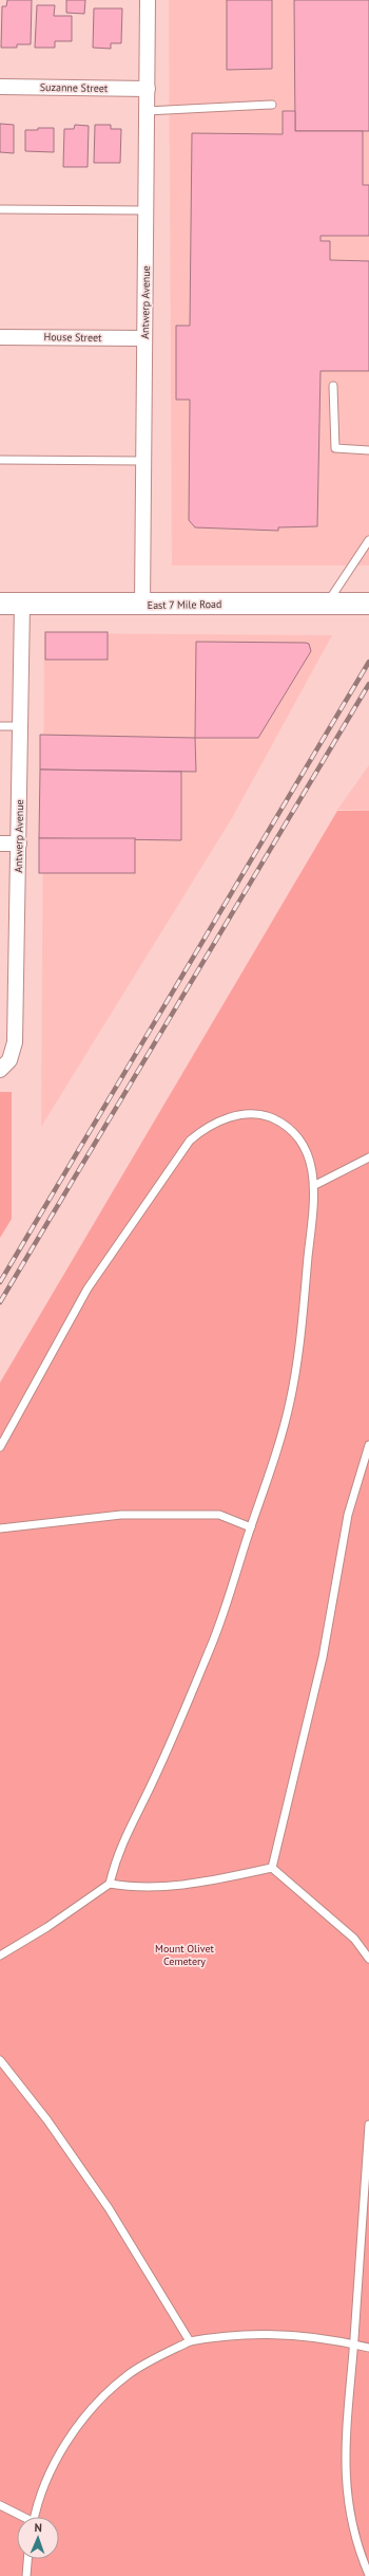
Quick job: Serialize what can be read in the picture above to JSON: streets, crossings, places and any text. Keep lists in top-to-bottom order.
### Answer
{
  "streets": {
    "street": [
      "Suzanne Street",
      "Antwerp Avenue",
      "House Street",
      "East 7 Mile Road"
    ]
  },
  "crossings": [
    ["Suzanne Street", "Antwerp Avenue"],
    ["Antwerp Avenue", "House Street"],
    ["Antwerp Avenue", "East 7 Mile Road"]
  ],
  "parks": ["Mount Olivet Cemetery"],
  "north": "top"
}
